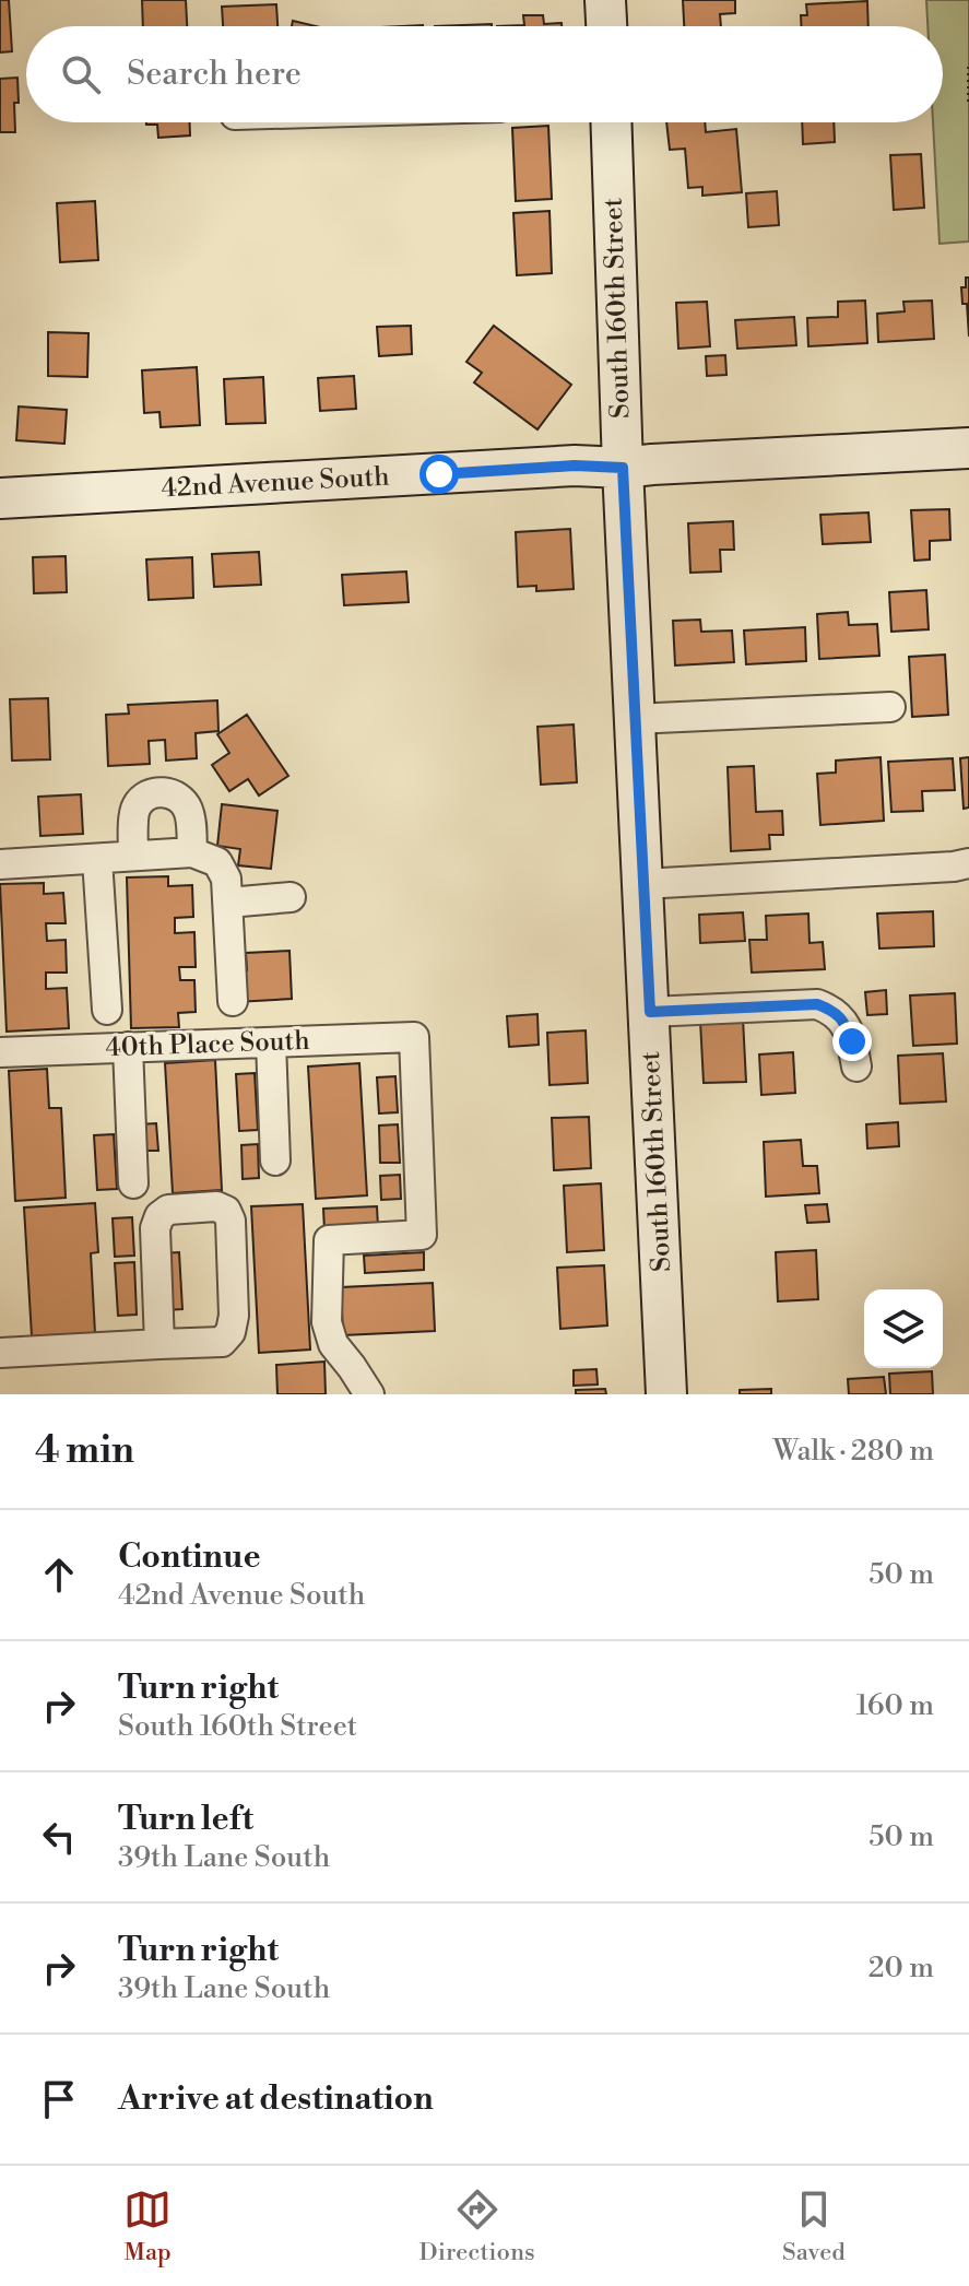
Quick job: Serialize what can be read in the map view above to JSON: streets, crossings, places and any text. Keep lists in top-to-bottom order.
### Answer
{
  "streets": {
    "street": ["South 160th Street", "42nd Avenue South", "40th Place South"]
  },
  "crossings": [
    ["South 160th Street", "42nd Avenue South"]
  ],
  "page": {
    "search": "Search here",
    "heading": ["4 min", "Walk · 280 m"],
    "list": [
      ["Continue", "42nd Avenue South", "50 m"],
      ["Turn right", "South 160th Street", "160 m"],
      ["Turn left", "39th Lane South", "50 m"],
      ["Turn right", "39th Lane South", "20 m"],
      "Arrive at destination"
    ],
    "nav": ["Map", "Directions", "Saved"]
  }
}
